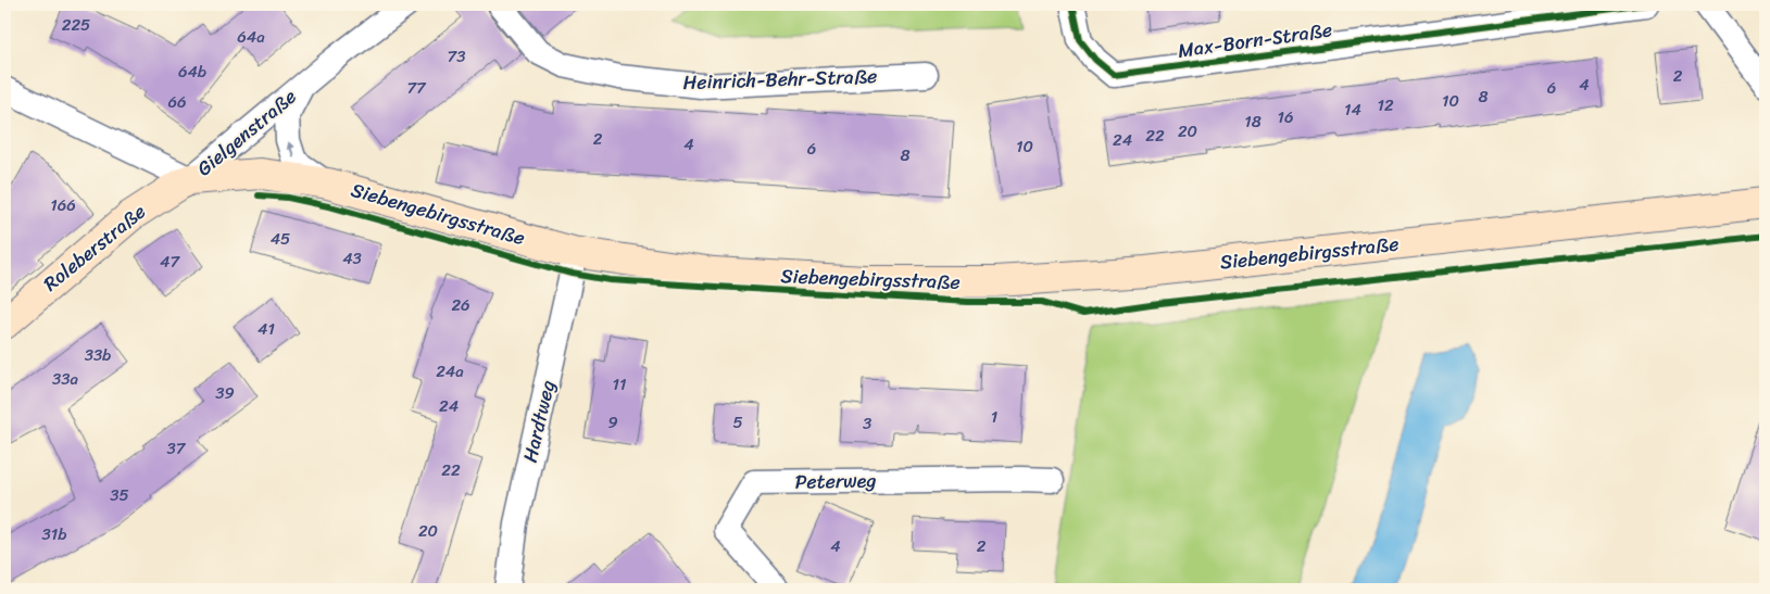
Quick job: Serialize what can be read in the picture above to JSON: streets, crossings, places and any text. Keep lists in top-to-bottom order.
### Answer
{
  "streets": {
    "main road": ["Siebengebirgsstraße", "Roleberstraße"],
    "street": [
      "Max-Born-Straße",
      "Heinrich-Behr-Straße",
      "Gielgenstraße",
      "Hardtweg",
      "Peterweg"
    ]
  },
  "crossings": [
    ["Gielgenstraße", "Siebengebirgsstraße"],
    ["Gielgenstraße", "Roleberstraße"],
    ["Siebengebirgsstraße", "Roleberstraße"],
    ["Siebengebirgsstraße", "Hardtweg"]
  ],
  "house_numbers": [
    "225",
    "64a",
    "73",
    "64b",
    "2",
    "4",
    "77",
    "6",
    "8",
    "10",
    "66",
    "12",
    "14",
    "16",
    "18",
    "20",
    "22",
    "2",
    "24",
    "4",
    "10",
    "6",
    "8",
    "166",
    "45",
    "43",
    "47",
    "26",
    "41",
    "33b",
    "24a",
    "33a",
    "11",
    "39",
    "24",
    "1",
    "9",
    "5",
    "3",
    "37",
    "22",
    "35",
    "20",
    "31b",
    "4",
    "2"
  ]
}
